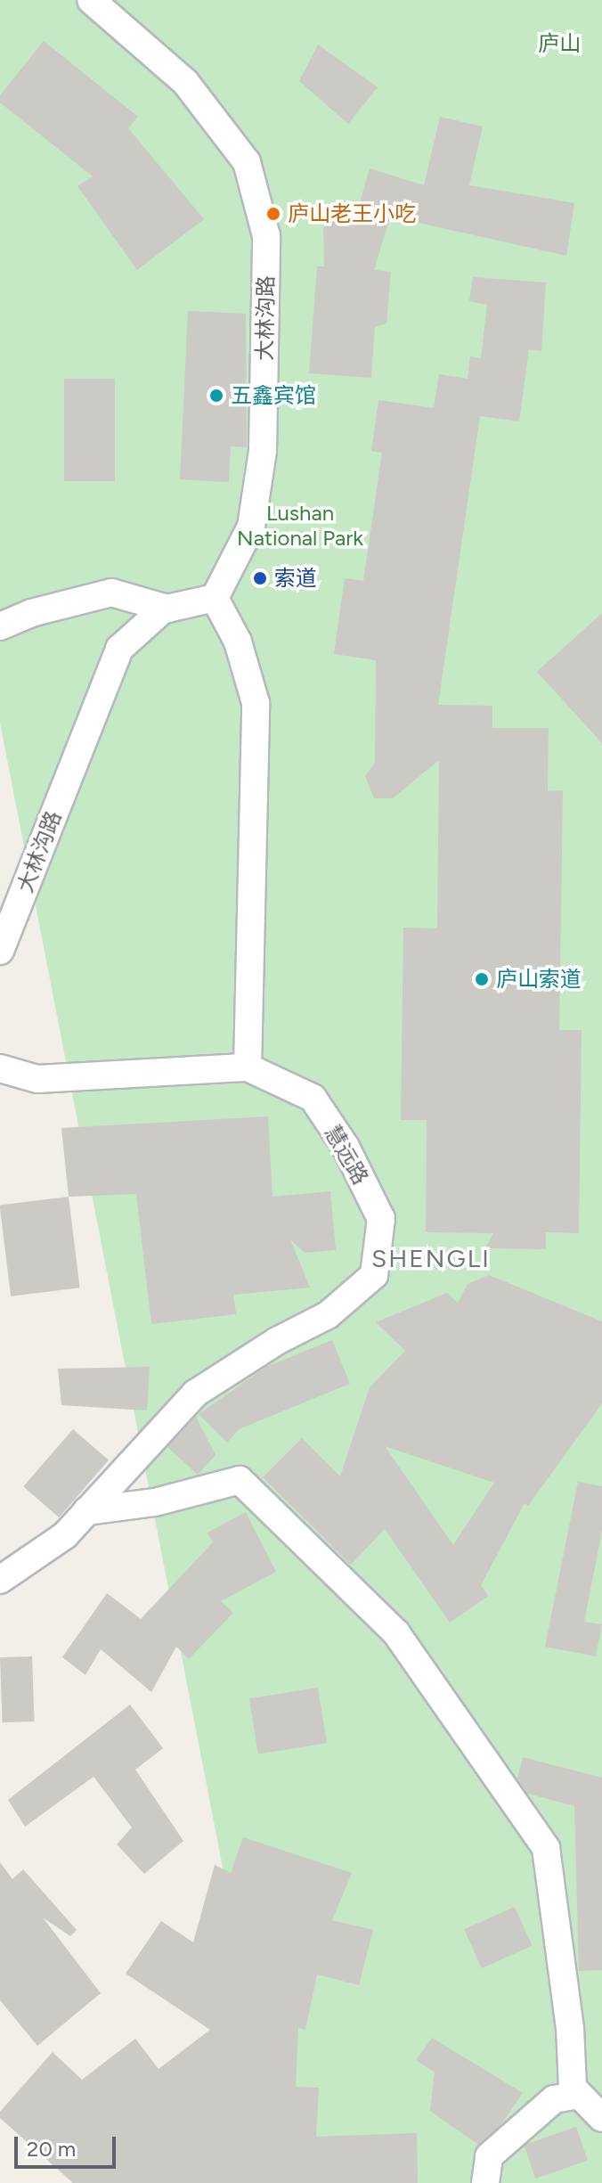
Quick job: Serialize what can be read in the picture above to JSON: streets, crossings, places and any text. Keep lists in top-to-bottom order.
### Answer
{
  "streets": {
    "street": ["大林沟路", "慧远路"]
  },
  "districts": ["SHENGLI"],
  "parks": ["庐山", "Lushan National Park"],
  "places": [
    "庐山老王小吃",
    "五鑫宾馆",
    "索道",
    "庐山索道"
  ],
  "scale_bar": "20 m"
}
